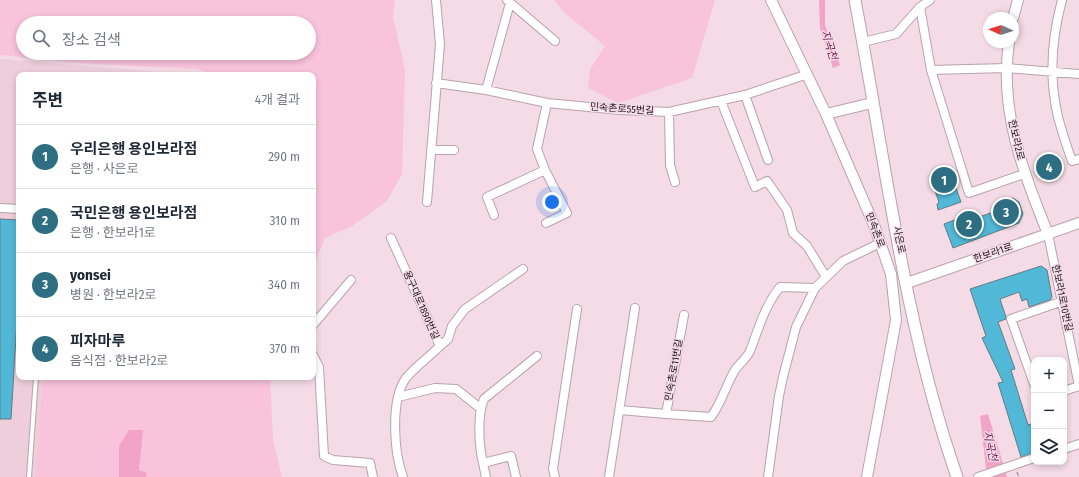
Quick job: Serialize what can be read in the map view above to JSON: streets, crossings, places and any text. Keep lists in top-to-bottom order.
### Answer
{
  "streets": {
    "main road": ["사은로"],
    "street": [
      "민속촌로55번길",
      "한보라2로",
      "민속촌로",
      "한보라1로",
      "한보라1로10번길",
      "용구대로1890번길",
      "민속촌로11번길"
    ]
  },
  "crossings": [
    ["민속촌로55번길", "민속촌로"],
    ["한보라2로", "한보라1로"],
    ["한보라2로", "한보라1로10번길"],
    ["사은로", "한보라1로"],
    ["한보라1로", "한보라1로10번길"]
  ],
  "water": ["지곡천"],
  "north": "left",
  "page": {
    "search": "장소 검색",
    "heading": ["주변", "4개 결과"],
    "list": [
      {
        "mark": "1",
        "name": "우리은행 용인보라점",
        "note": "은행 · 사은로",
        "value": "290 m"
      },
      {
        "mark": "2",
        "name": "국민은행 용인보라점",
        "note": "은행 · 한보라1로",
        "value": "310 m"
      },
      {
        "mark": "3",
        "name": "yonsei",
        "note": "병원 · 한보라2로",
        "value": "340 m"
      },
      {
        "mark": "4",
        "name": "피자마루",
        "note": "음식점 · 한보라2로",
        "value": "370 m"
      }
    ],
    "pins": [
      "4",
      "1",
      "3",
      "2"
    ],
    "map_buttons": ["+", "−"]
  }
}
